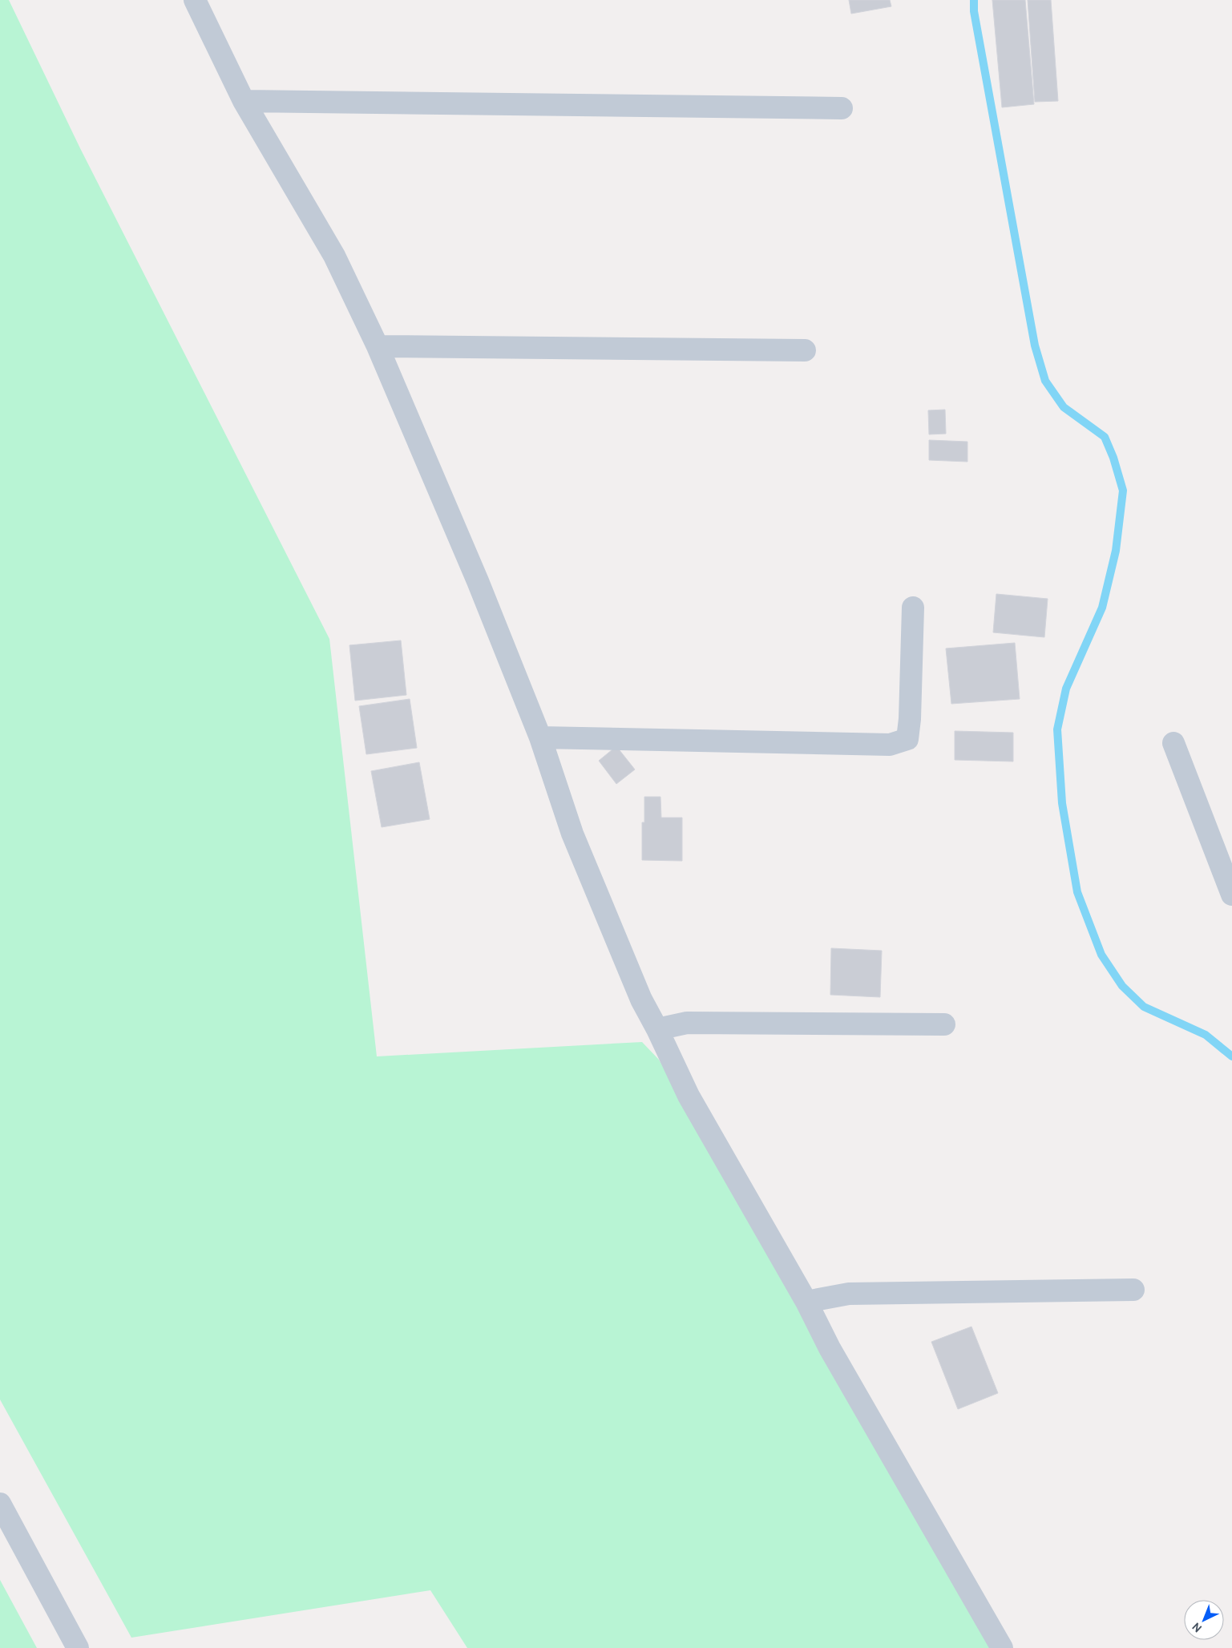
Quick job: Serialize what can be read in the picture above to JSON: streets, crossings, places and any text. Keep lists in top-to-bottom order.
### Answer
{
  "north": "bottom left"
}
